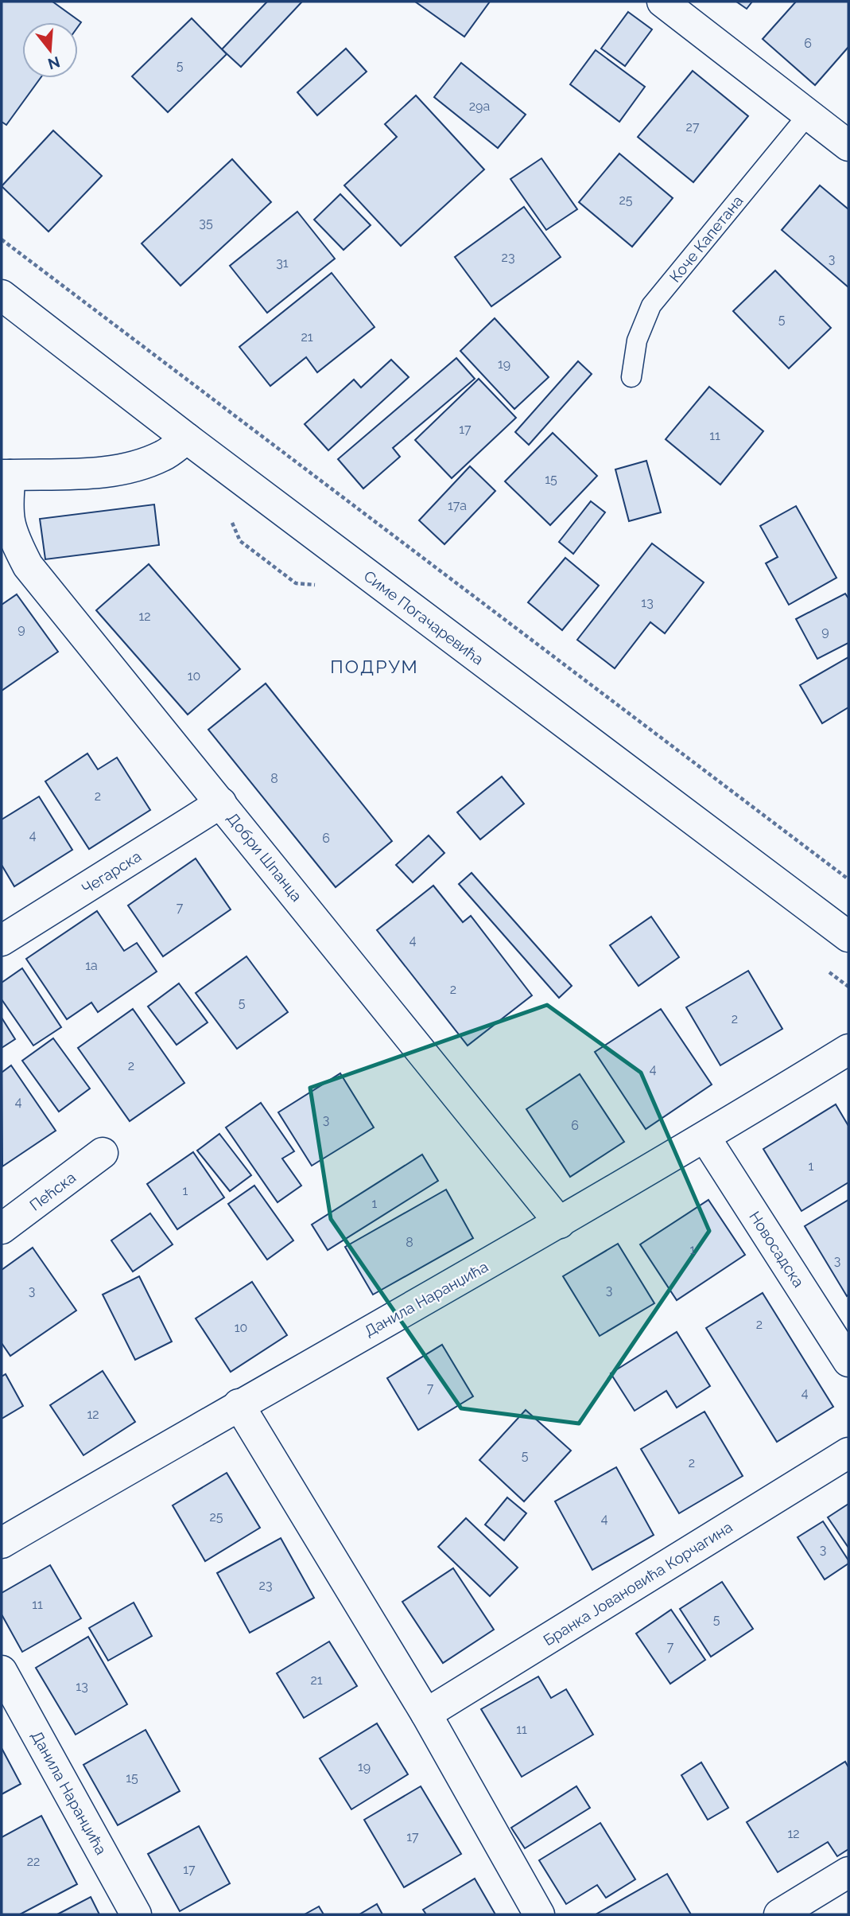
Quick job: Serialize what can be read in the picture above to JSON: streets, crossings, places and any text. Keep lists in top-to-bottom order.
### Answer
{
  "streets": {
    "street": [
      "Симе Погачаревића",
      "Добри Шпанца",
      "Чегарска",
      "Пећска",
      "Новосадска",
      "Данила Наранџића",
      "Бранка Јовановића Корчагина"
    ],
    "lane": ["Коче Капетана"]
  },
  "crossings": [
    ["Симе Погачаревића", "Добри Шпанца"],
    ["Добри Шпанца", "Чегарска"],
    ["Добри Шпанца", "Данила Наранџића"],
    ["Новосадска", "Данила Наранџића"]
  ],
  "districts": ["ПОДРУМ"],
  "house_numbers": [
    "6",
    "5",
    "29a",
    "27",
    "25",
    "35",
    "23",
    "3",
    "31",
    "5",
    "21",
    "19",
    "17",
    "11",
    "15",
    "17a",
    "13",
    "12",
    "9",
    "9",
    "10",
    "8",
    "2",
    "4",
    "6",
    "7",
    "4",
    "1a",
    "2",
    "5",
    "2",
    "2",
    "4",
    "4",
    "3",
    "6",
    "1",
    "1",
    "1",
    "8",
    "1",
    "3",
    "3",
    "3",
    "2",
    "10",
    "7",
    "4",
    "12",
    "5",
    "2",
    "25",
    "4",
    "3",
    "23",
    "11",
    "5",
    "7",
    "21",
    "13",
    "11",
    "19",
    "15",
    "12",
    "17",
    "22",
    "17"
  ],
  "north": "bottom"
}
